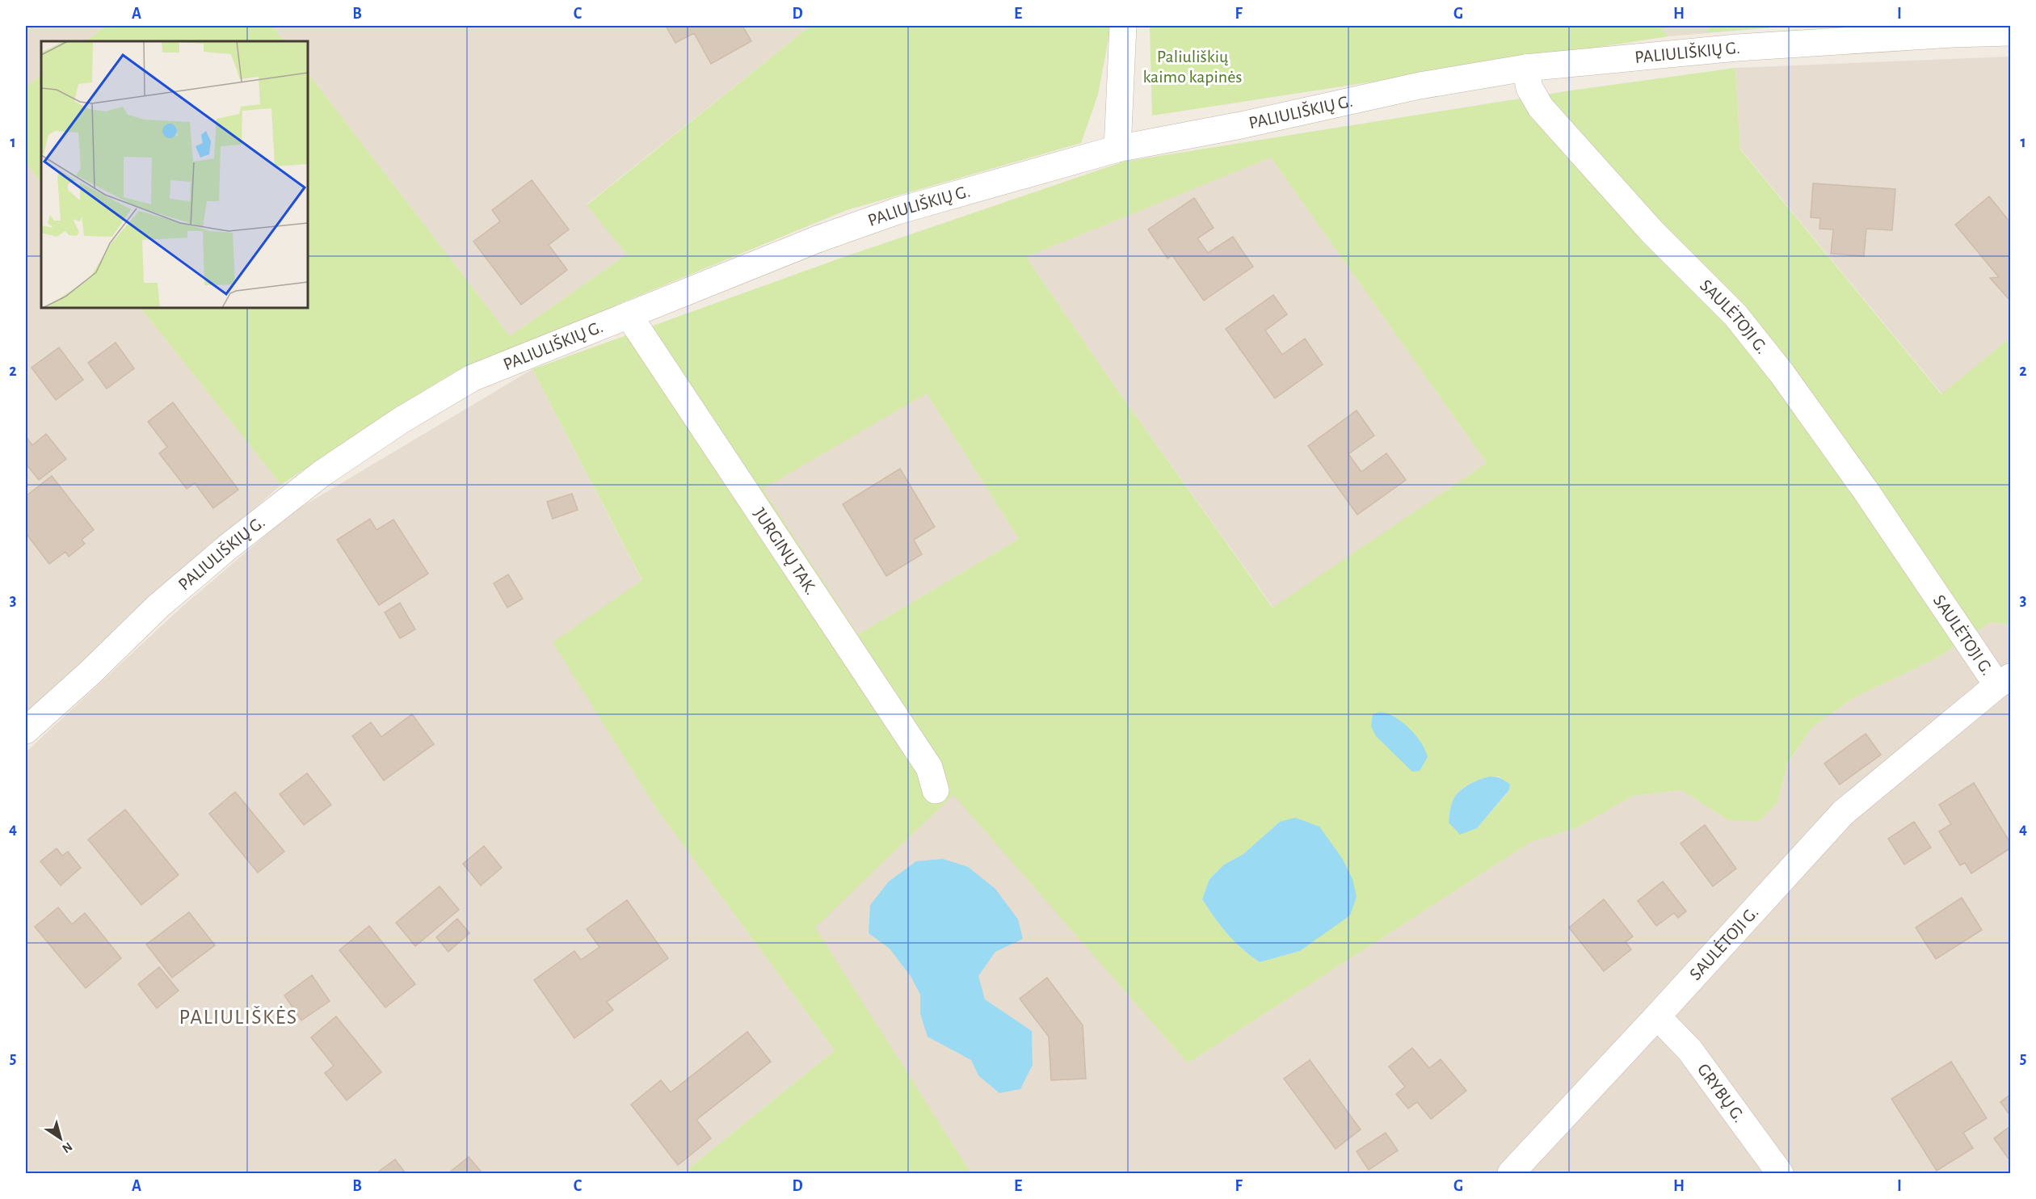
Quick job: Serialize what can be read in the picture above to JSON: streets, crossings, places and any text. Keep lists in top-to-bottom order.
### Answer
{
  "streets": {
    "street": [
      "PALIULIŠKIŲ G.",
      "SAULĖTOJI G.",
      "JURGINŲ TAK.",
      "GRYBŲ G."
    ]
  },
  "crossings": [
    ["PALIULIŠKIŲ G.", "SAULĖTOJI G."],
    ["PALIULIŠKIŲ G.", "JURGINŲ TAK."],
    ["SAULĖTOJI G.", "GRYBŲ G."]
  ],
  "districts": ["PALIULIŠKĖS"],
  "parks": ["Paliuliškių kaimo kapinės"],
  "north": "bottom right",
  "grid": {
    "columns": [
      "A",
      "B",
      "C",
      "D",
      "E",
      "F",
      "G",
      "H",
      "I"
    ],
    "rows": [
      "1",
      "2",
      "3",
      "4",
      "5"
    ]
  }
}
